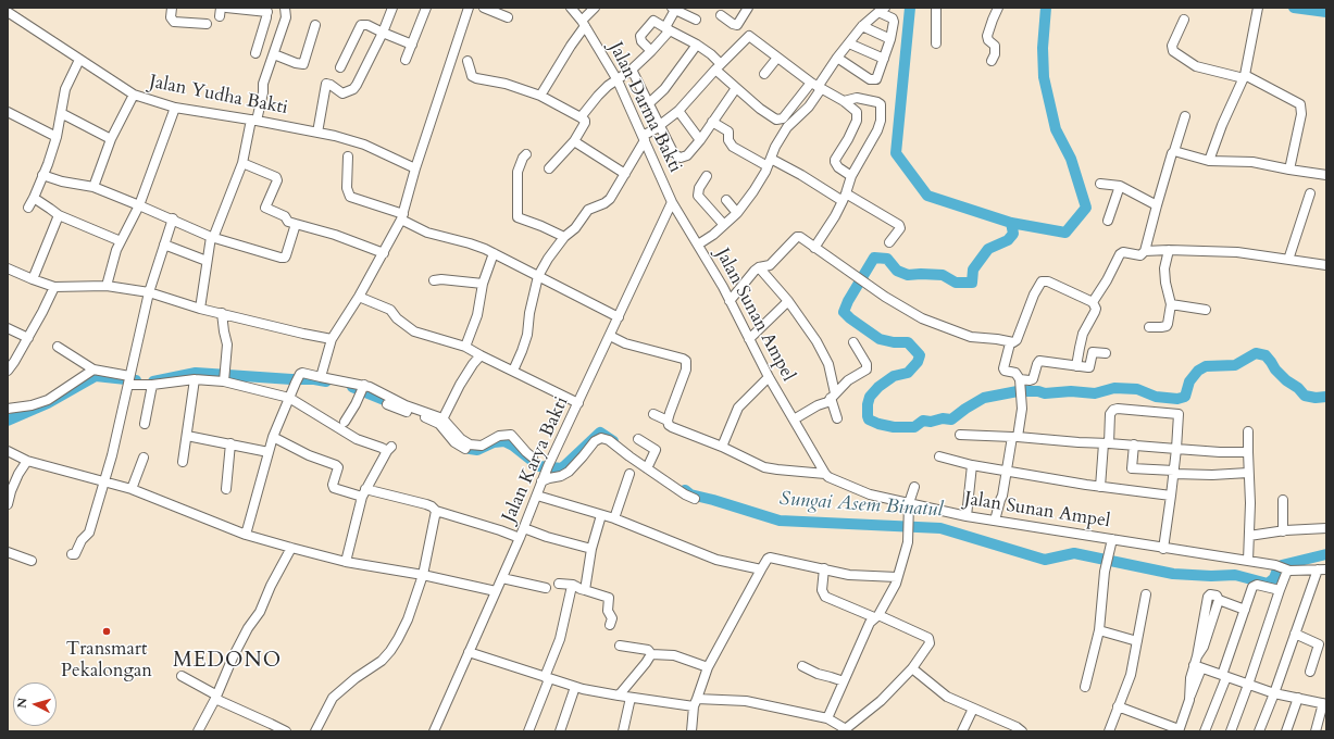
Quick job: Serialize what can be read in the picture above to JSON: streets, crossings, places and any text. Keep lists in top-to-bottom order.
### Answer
{
  "streets": {
    "street": [
      "Jalan Yudha Bakti",
      "Jalan Darma Bakti",
      "Jalan Sunan Ampel",
      "Jalan Karya Bakti"
    ]
  },
  "crossings": [
    ["Jalan Darma Bakti", "Jalan Sunan Ampel"],
    ["Jalan Darma Bakti", "Jalan Karya Bakti"],
    ["Jalan Sunan Ampel", "Jalan Karya Bakti"]
  ],
  "districts": ["MEDONO"],
  "water": ["Sungai Asem Binatul"],
  "places": ["Transmart Pekalongan"],
  "north": "left"
}
